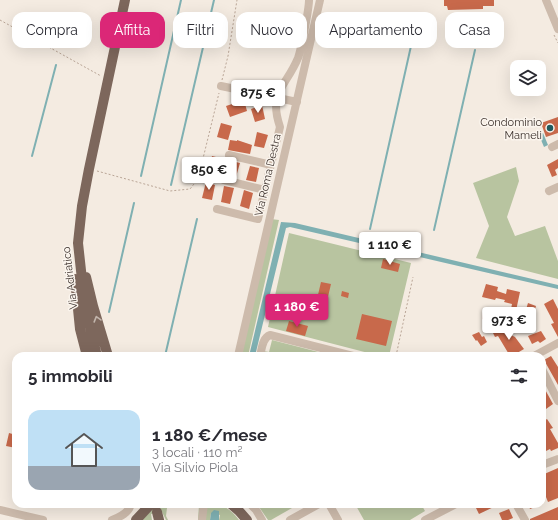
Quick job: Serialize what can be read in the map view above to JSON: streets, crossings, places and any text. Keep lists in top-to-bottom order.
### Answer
{
  "streets": {
    "main road": ["Via Adriatico"],
    "street": ["Via Roma Destra"]
  },
  "places": ["Condominio Mameli"],
  "page": {
    "chip": [
      "Compra",
      "Affitta",
      "Filtri",
      "Nuovo",
      "Appartamento",
      "Casa"
    ],
    "price": [
      "875 €",
      "850 €",
      "1 110 €",
      "1 180 €",
      "973 €"
    ],
    "heading": "5 immobili",
    "list": [
      {
        "name": "1 180 €/mese",
        "note": "3 locali · 110 m² · Via Silvio Piola"
      }
    ]
  }
}
